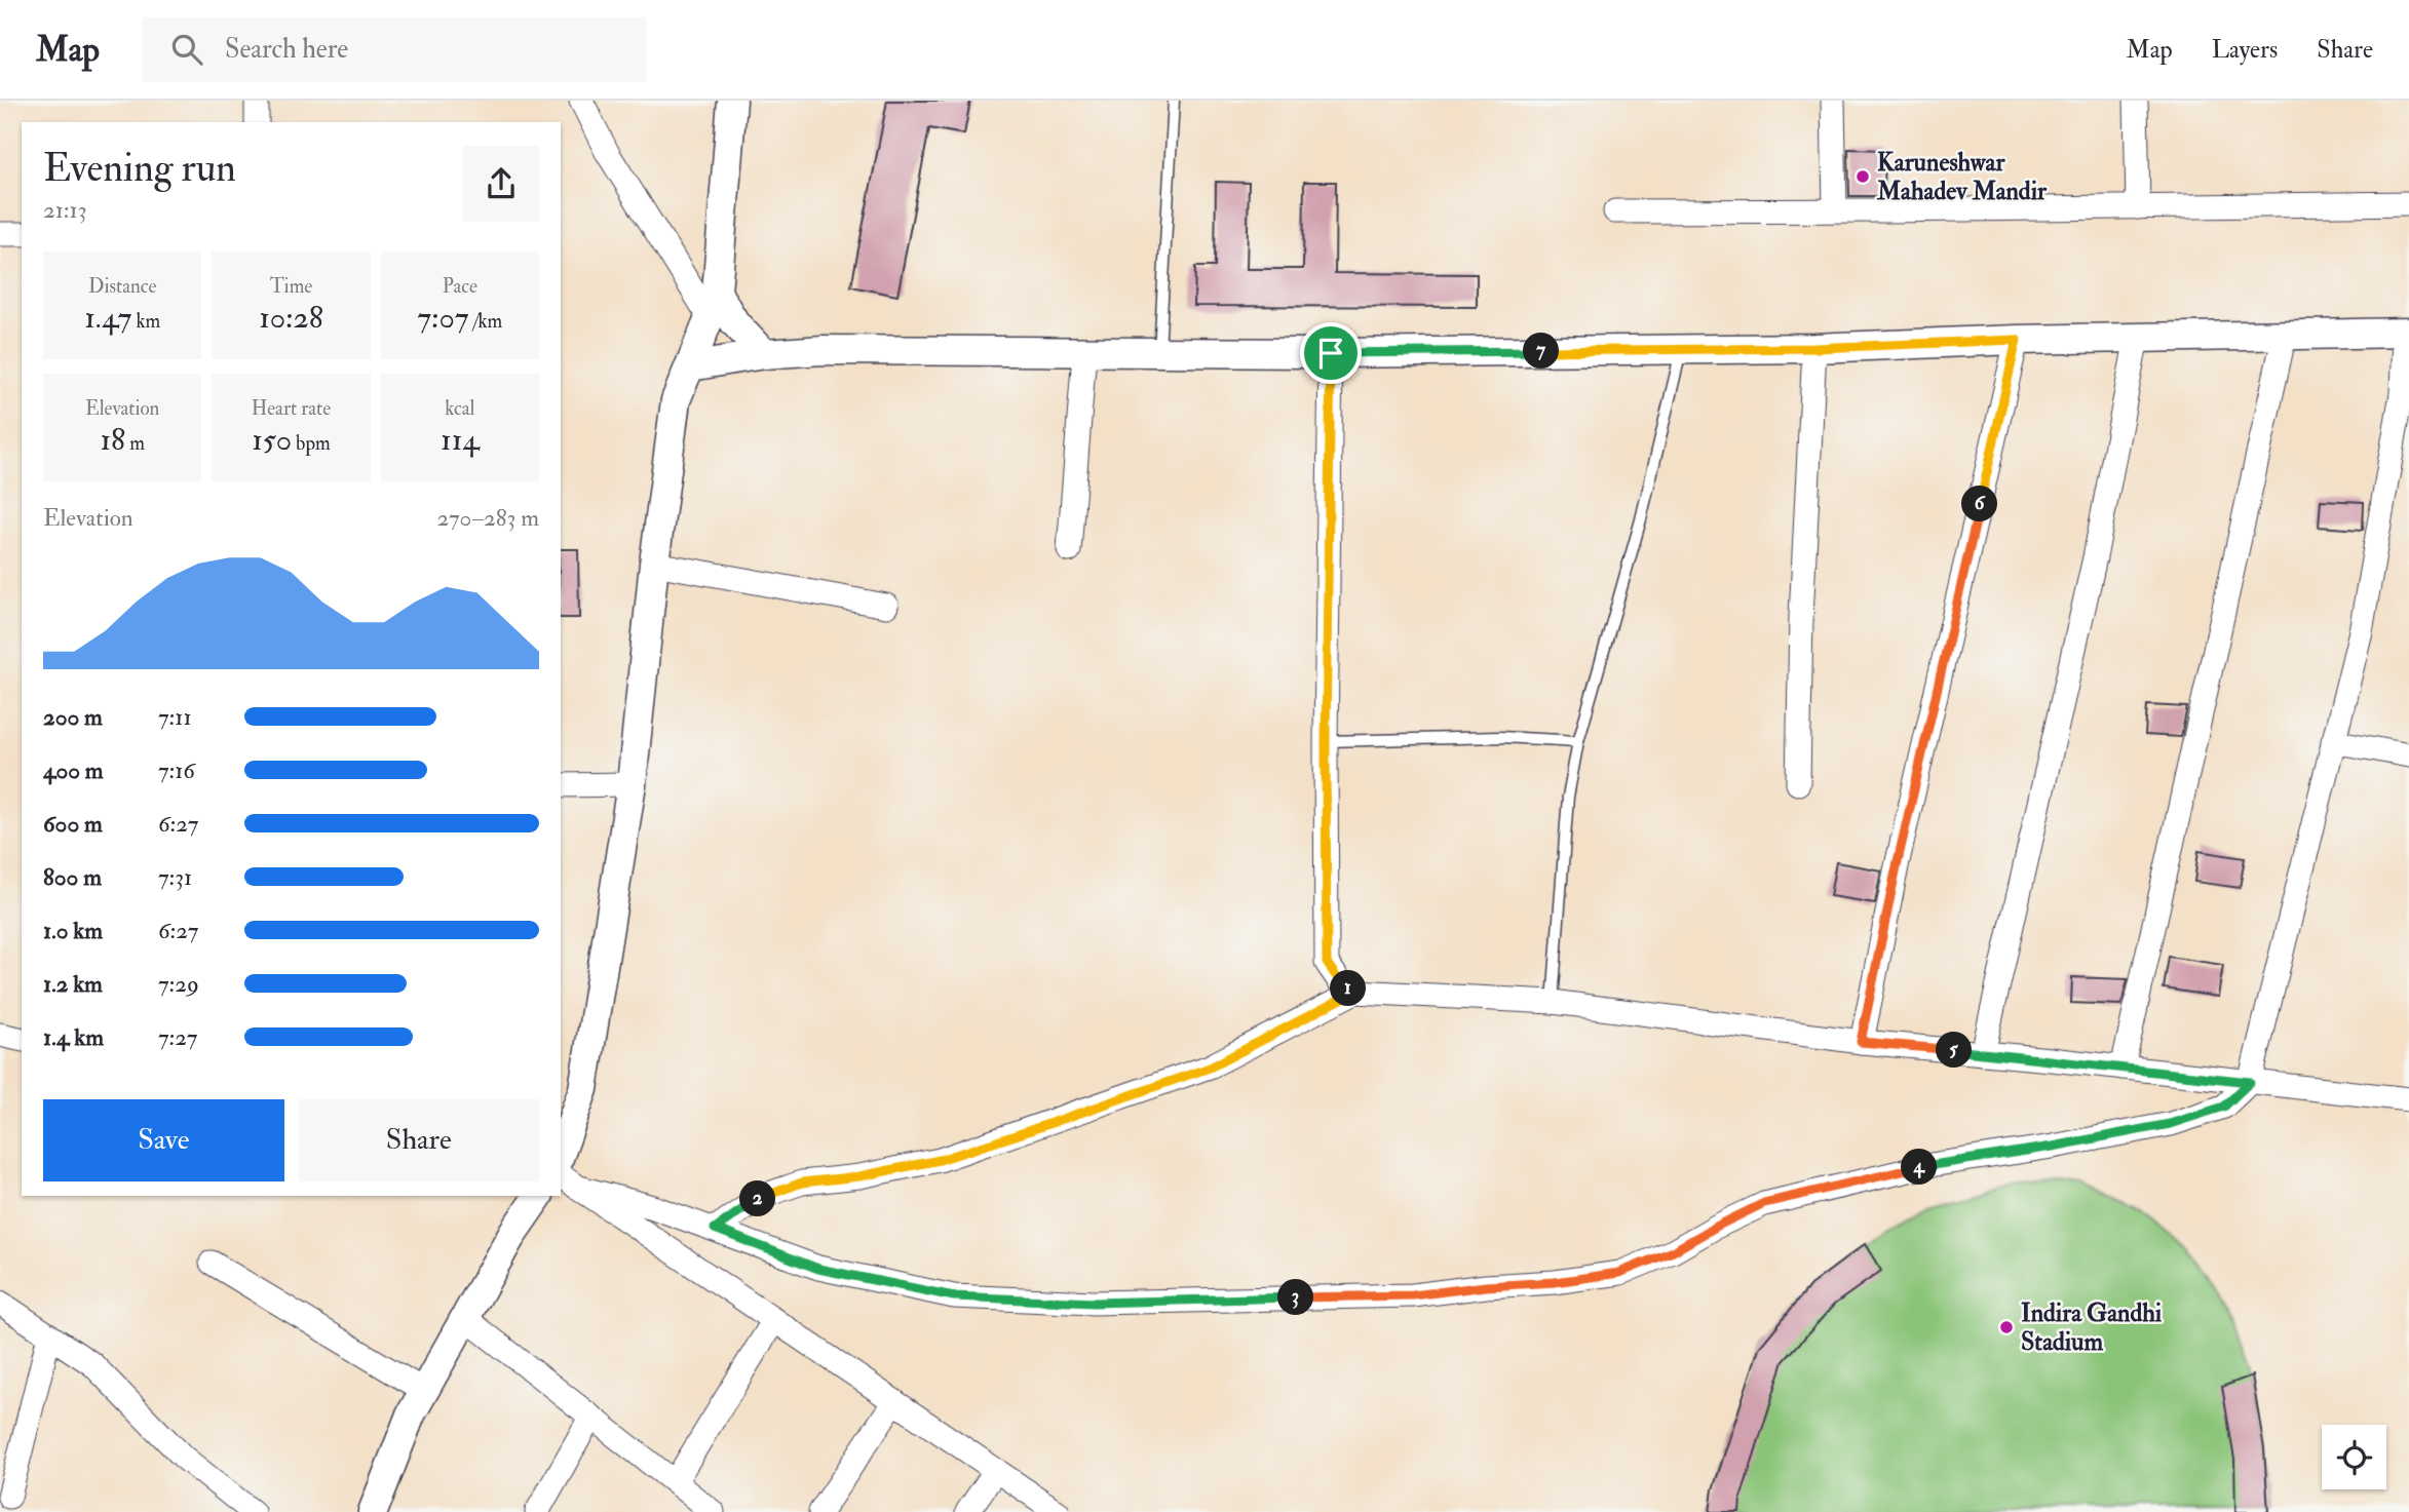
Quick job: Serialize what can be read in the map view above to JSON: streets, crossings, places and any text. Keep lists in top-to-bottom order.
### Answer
{
  "places": ["Karuneshwar Mahadev Mandir", "Indira Gandhi Stadium"],
  "page": {
    "header": "Map",
    "search": "Search here",
    "nav": ["Map", "Layers", "Share"],
    "heading": ["Evening run", "21:13"],
    "stats": [
      ["Distance", "1.47 km"],
      ["Time", "10:28"],
      ["Pace", "7:07 /km"],
      ["Elevation", "18 m"],
      ["Heart rate", "150 bpm"],
      ["kcal", "114"]
    ],
    "pins": [
      "7",
      "6",
      "1",
      "5",
      "4",
      "2",
      "3"
    ],
    "chart": ["Elevation", "270–283 m"],
    "list": [
      {
        "name": "200 m",
        "note": "7:11"
      },
      {
        "name": "400 m",
        "note": "7:16"
      },
      {
        "name": "600 m",
        "note": "6:27"
      },
      {
        "name": "800 m",
        "note": "7:31"
      },
      {
        "name": "1.0 km",
        "note": "6:27"
      },
      {
        "name": "1.2 km",
        "note": "7:29"
      },
      {
        "name": "1.4 km",
        "note": "7:27"
      }
    ],
    "buttons": ["Save", "Share"]
  }
}
